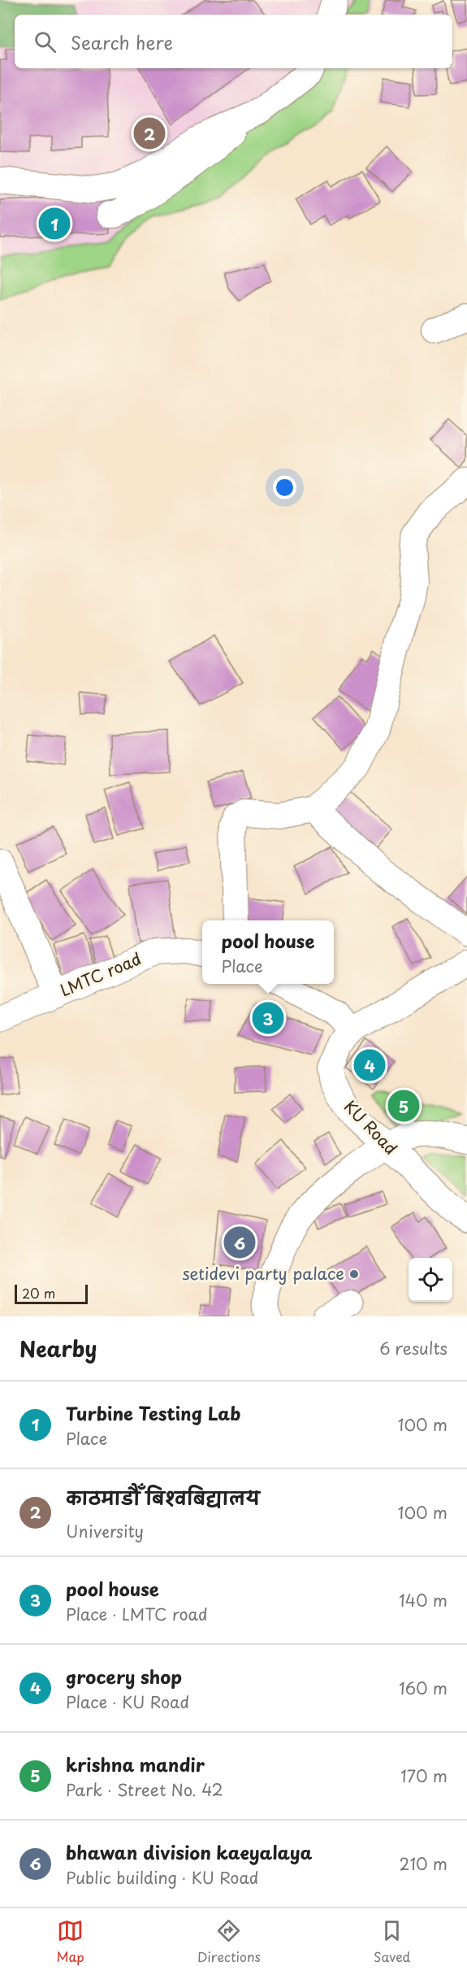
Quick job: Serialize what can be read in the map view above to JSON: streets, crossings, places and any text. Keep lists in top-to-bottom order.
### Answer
{
  "streets": {
    "street": ["LMTC road", "KU Road"]
  },
  "places": ["setidevi party palace"],
  "scale_bar": "20 m",
  "page": {
    "search": "Search here",
    "pins": [
      "2",
      "1",
      "3",
      "4",
      "5",
      "6"
    ],
    "popup": ["pool house", "Place"],
    "scale": "20 m",
    "heading": ["Nearby", "6 results"],
    "list": [
      {
        "mark": "1",
        "name": "Turbine Testing Lab",
        "note": "Place",
        "value": "100 m"
      },
      {
        "mark": "2",
        "name": "काठमाडौँ बिश्वबिद्यालय",
        "note": "University",
        "value": "100 m"
      },
      {
        "mark": "3",
        "name": "pool house",
        "note": "Place · LMTC road",
        "value": "140 m"
      },
      {
        "mark": "4",
        "name": "grocery shop",
        "note": "Place · KU Road",
        "value": "160 m"
      },
      {
        "mark": "5",
        "name": "krishna mandir",
        "note": "Park · Street No. 42",
        "value": "170 m"
      },
      {
        "mark": "6",
        "name": "bhawan division kaeyalaya",
        "note": "Public building · KU Road",
        "value": "210 m"
      }
    ],
    "nav": ["Map", "Directions", "Saved"]
  }
}
